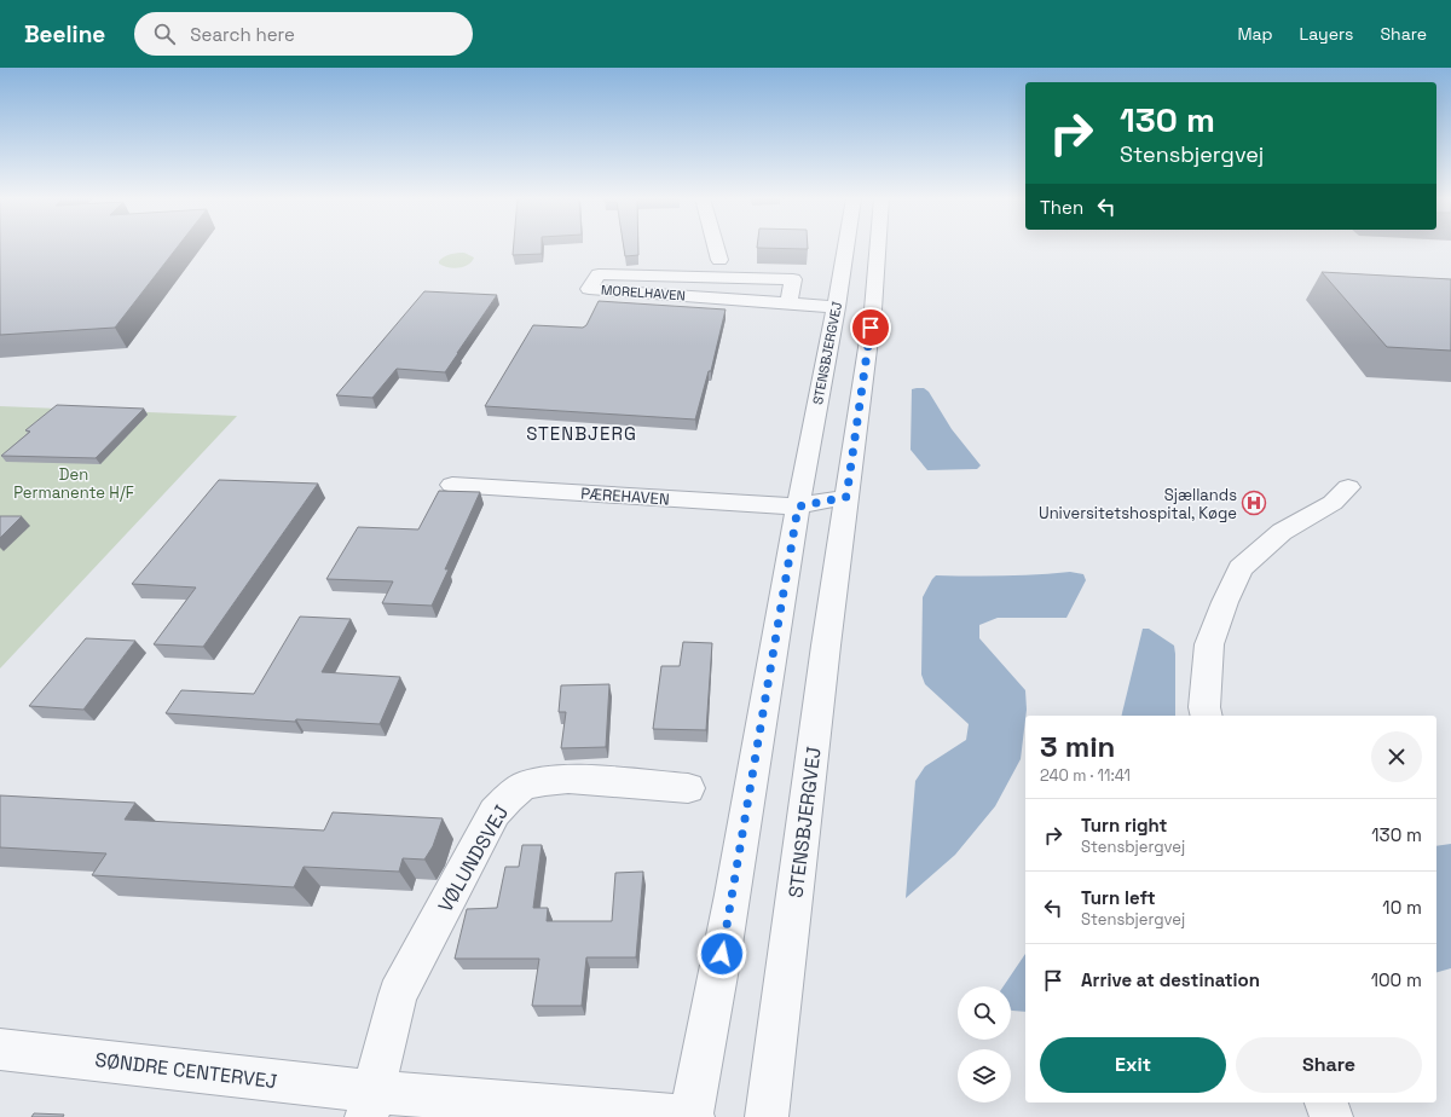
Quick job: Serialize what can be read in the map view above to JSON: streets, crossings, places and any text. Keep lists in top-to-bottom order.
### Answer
{
  "streets": {
    "street": [
      "MORELHAVEN",
      "STENSBJERGVEJ",
      "PÆREHAVEN",
      "VØLUNDSVEJ",
      "SØNDRE CENTERVEJ"
    ]
  },
  "crossings": [
    ["MORELHAVEN", "STENSBJERGVEJ"],
    ["STENSBJERGVEJ", "PÆREHAVEN"],
    ["STENSBJERGVEJ", "SØNDRE CENTERVEJ"],
    ["VØLUNDSVEJ", "SØNDRE CENTERVEJ"]
  ],
  "districts": ["STENBJERG"],
  "parks": ["Den Permanente H/F"],
  "places": {
    "hospital": ["Sjællands Universitetshospital, Køge"]
  },
  "page": {
    "header": "Beeline",
    "search": "Search here",
    "nav": ["Map", "Layers", "Share"],
    "turn": ["130 m", "Stensbjergvej"],
    "then": "Then",
    "heading": ["3 min", "240 m · 11:41"],
    "list": [
      {
        "name": "Turn right",
        "note": "Stensbjergvej",
        "value": "130 m"
      },
      {
        "name": "Turn left",
        "note": "Stensbjergvej",
        "value": "10 m"
      },
      {
        "name": "Arrive at destination",
        "value": "100 m"
      }
    ],
    "buttons": ["Exit", "Share"]
  }
}
